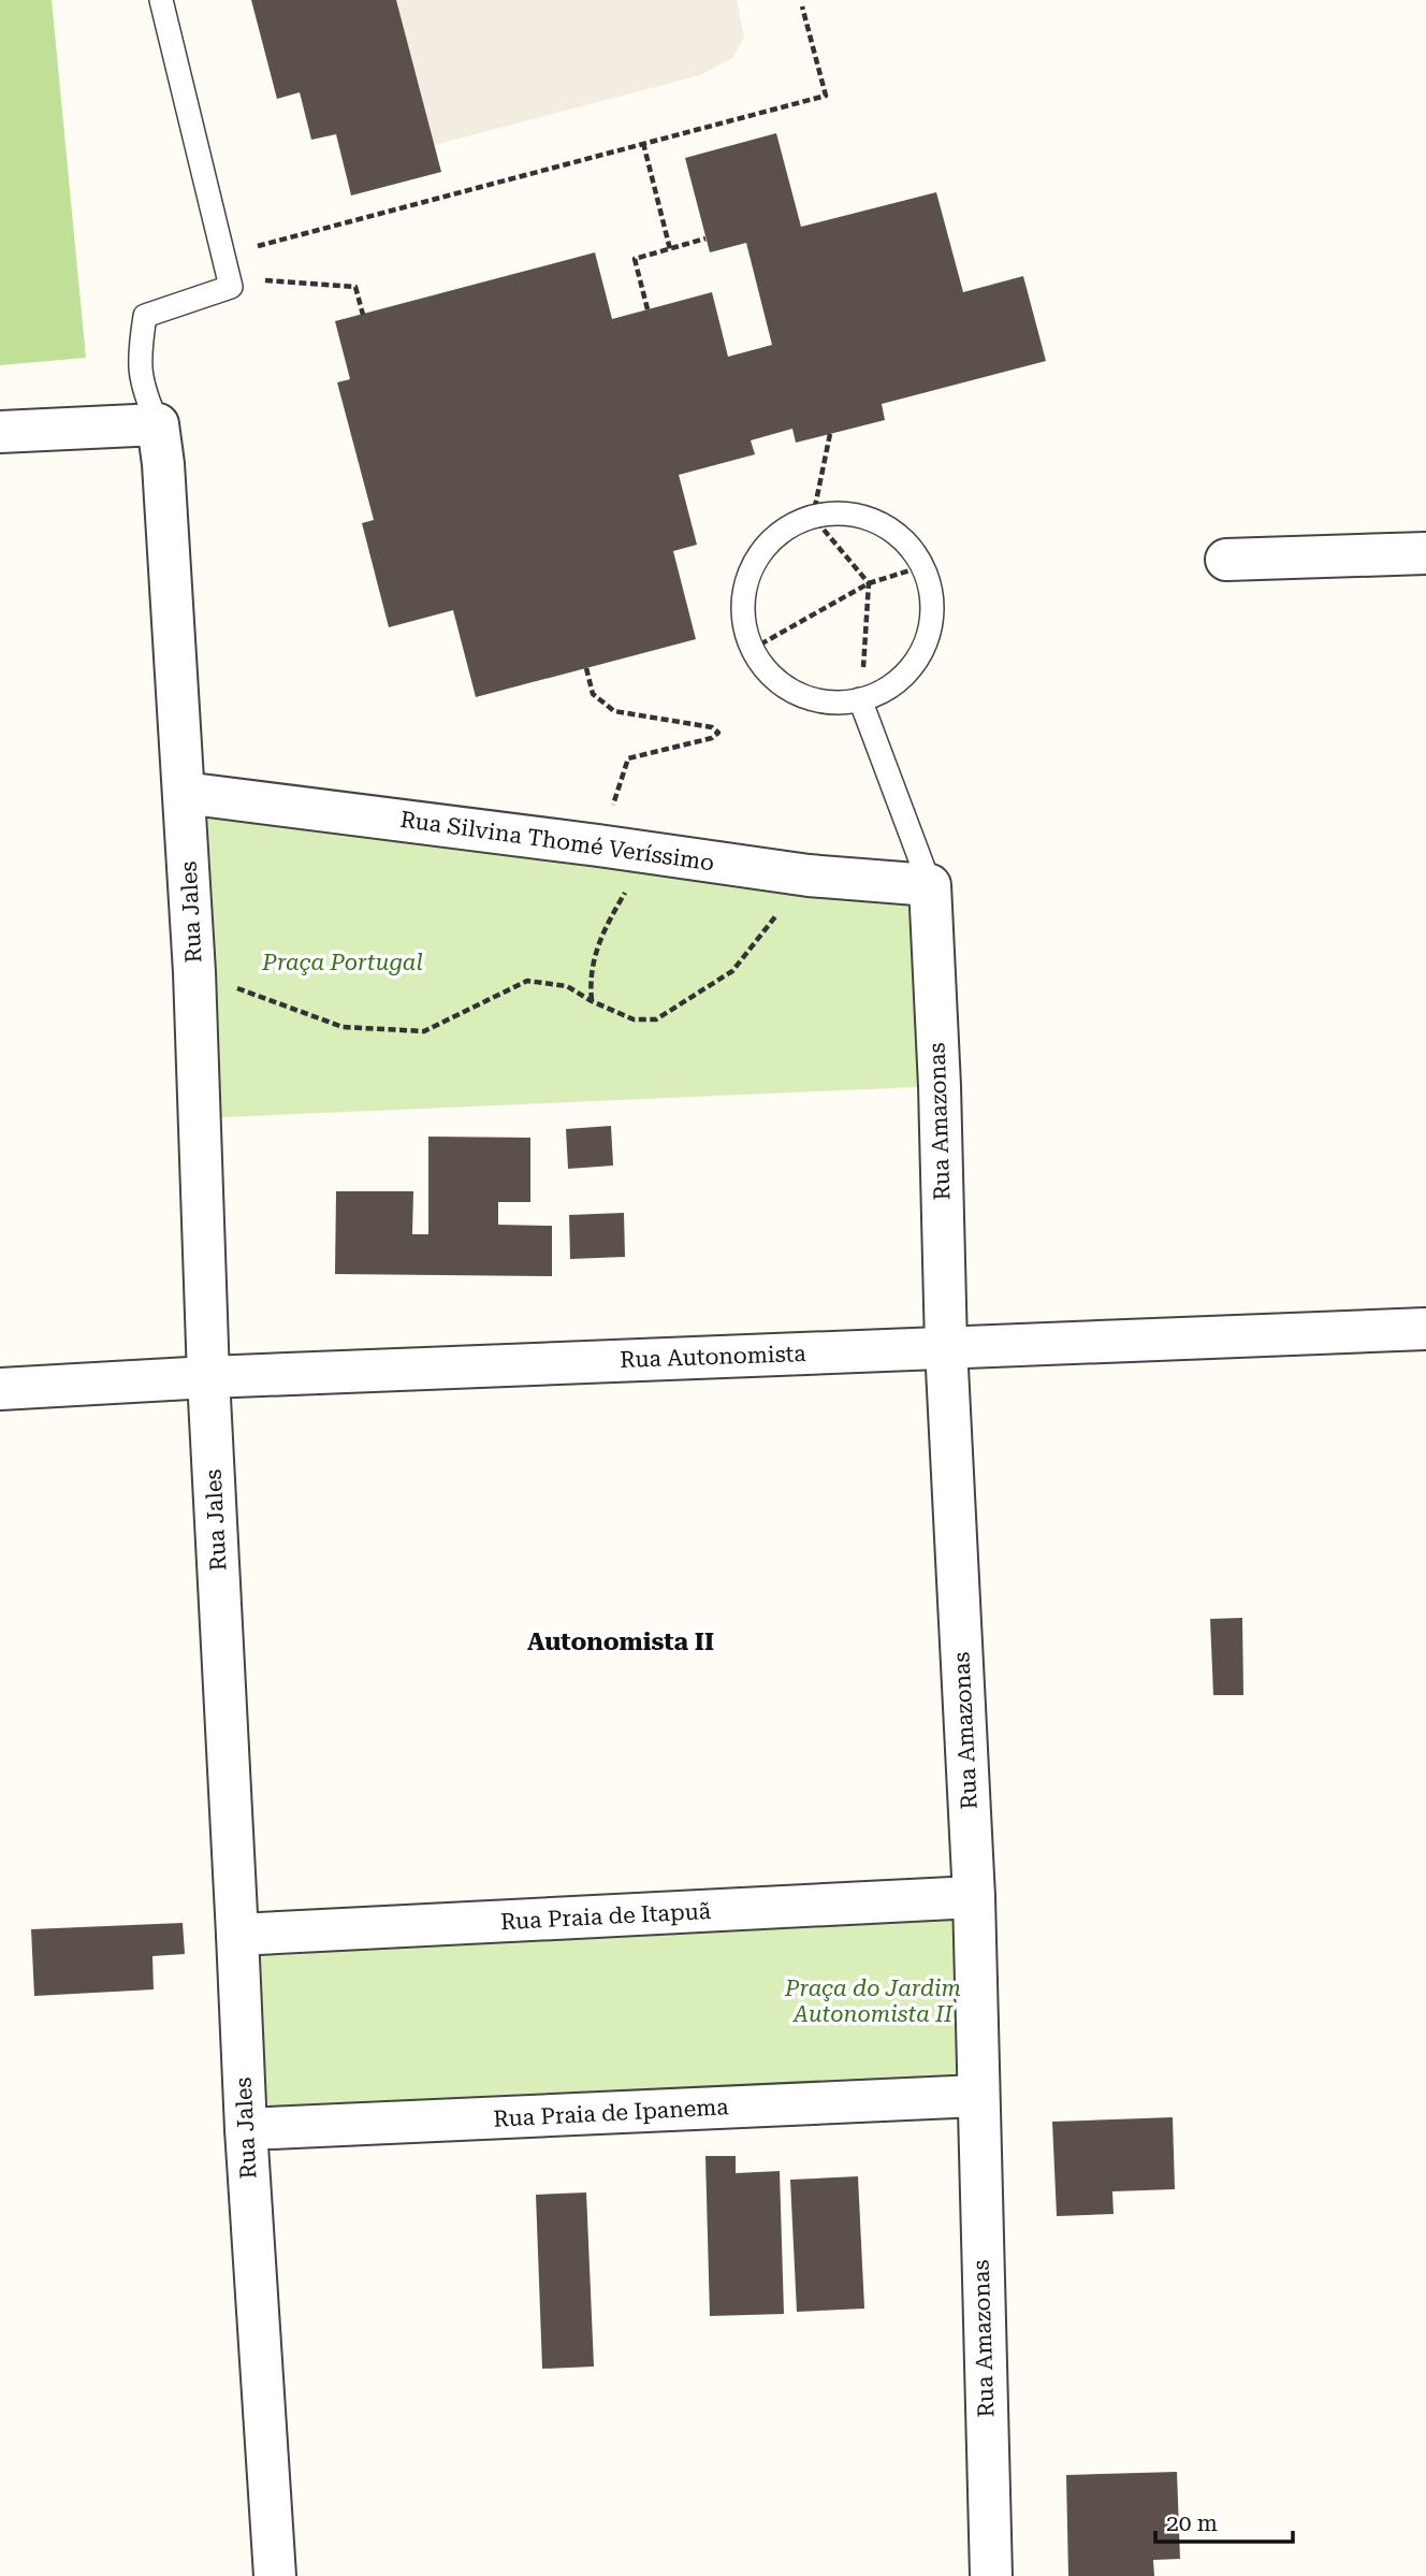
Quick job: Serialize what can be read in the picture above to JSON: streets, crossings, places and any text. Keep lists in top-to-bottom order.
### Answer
{
  "streets": {
    "street": [
      "Rua Silvina Thomé Veríssimo",
      "Rua Jales",
      "Rua Amazonas",
      "Rua Autonomista",
      "Rua Praia de Itapuã",
      "Rua Praia de Ipanema"
    ]
  },
  "crossings": [
    ["Rua Silvina Thomé Veríssimo", "Rua Jales"],
    ["Rua Silvina Thomé Veríssimo", "Rua Amazonas"],
    ["Rua Jales", "Rua Autonomista"],
    ["Rua Jales", "Rua Praia de Itapuã"],
    ["Rua Jales", "Rua Praia de Ipanema"],
    ["Rua Amazonas", "Rua Autonomista"],
    ["Rua Amazonas", "Rua Praia de Itapuã"],
    ["Rua Amazonas", "Rua Praia de Ipanema"]
  ],
  "districts": ["Autonomista II"],
  "parks": ["Praça Portugal", "Praça do Jardim Autonomista II"],
  "scale_bar": "20 m"
}
